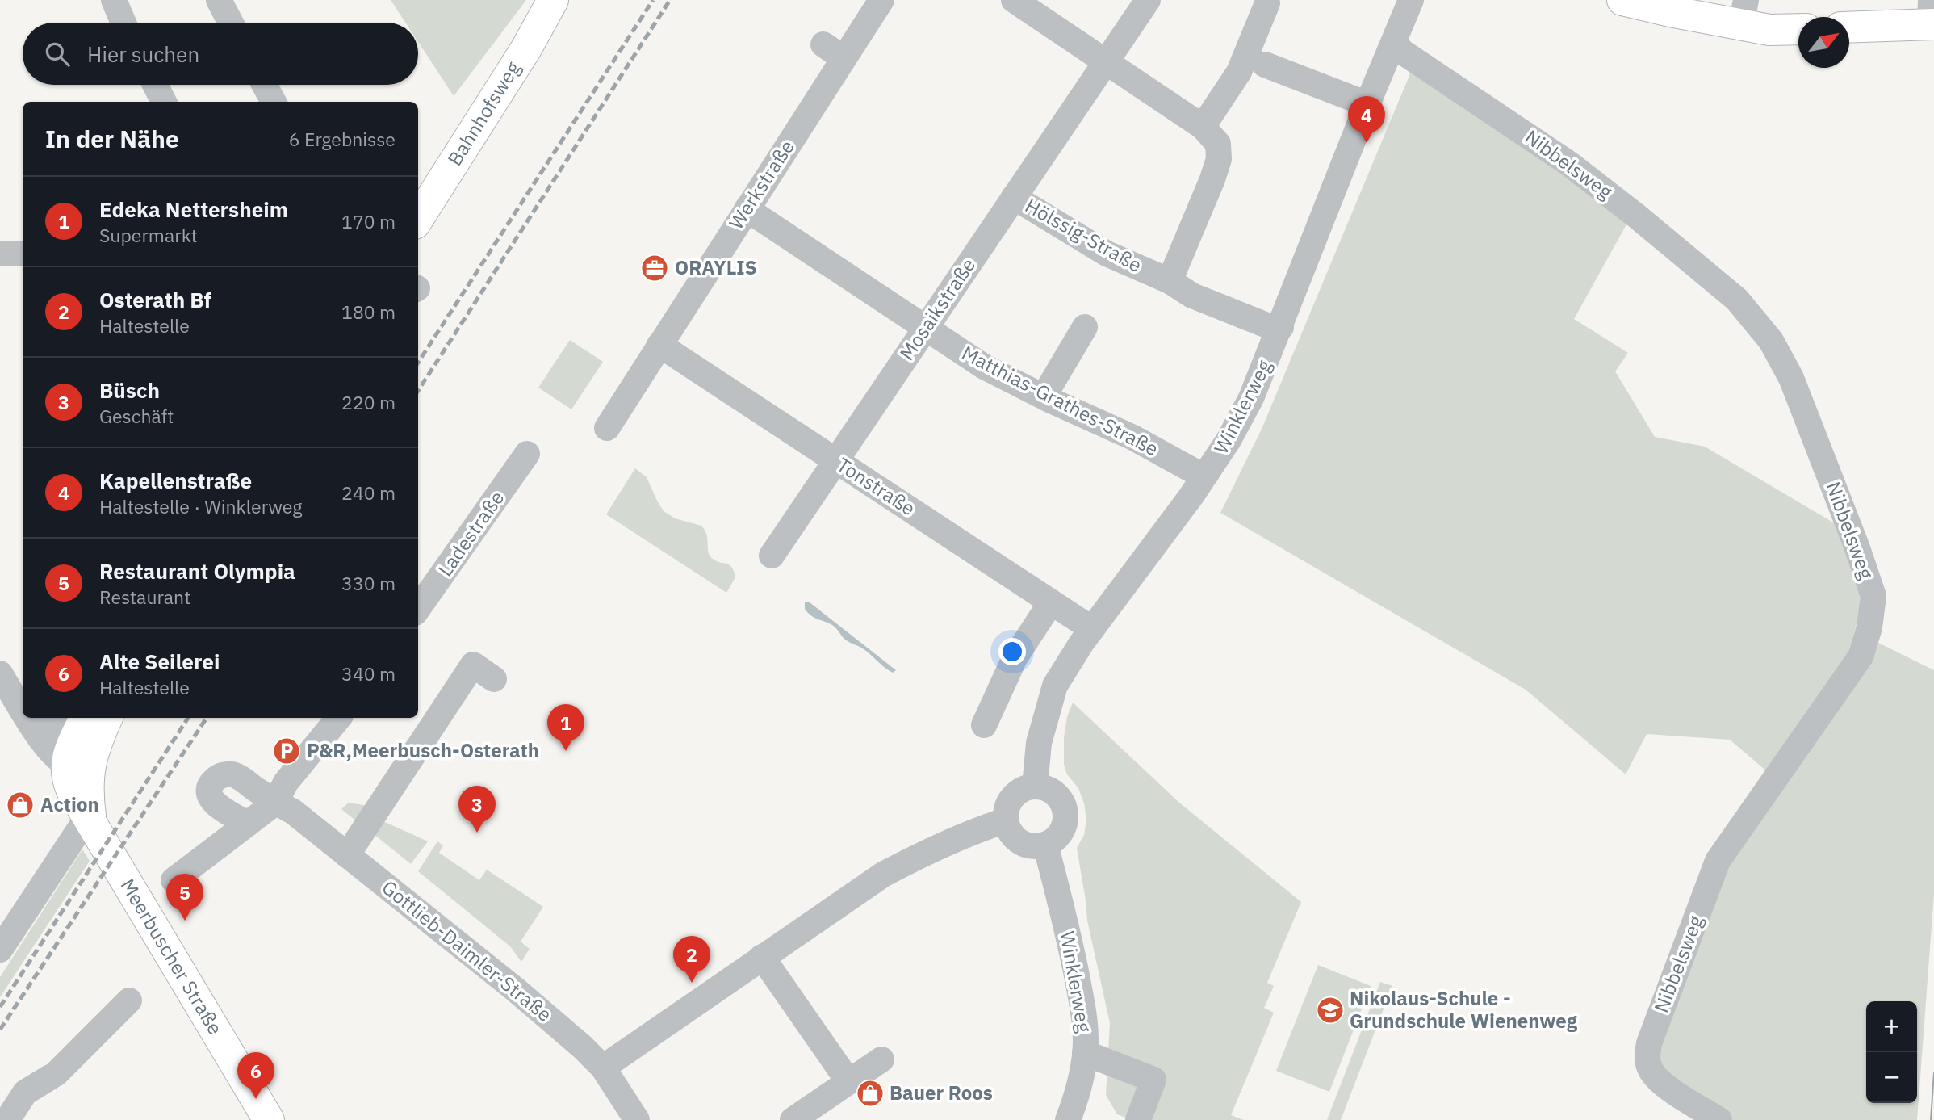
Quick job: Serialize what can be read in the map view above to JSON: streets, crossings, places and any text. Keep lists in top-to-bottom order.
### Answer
{
  "streets": {
    "main road": ["Bahnhofsweg", "Meerbuscher Straße"],
    "street": [
      "Nibbelsweg",
      "Werkstraße",
      "Hölssig-Straße",
      "Mosaikstraße",
      "Matthias-Grathes-Straße",
      "Winklerweg",
      "Tonstraße",
      "Ladestraße",
      "Gottlieb-Daimler-Straße"
    ]
  },
  "crossings": [
    ["Nibbelsweg", "Winklerweg"],
    ["Werkstraße", "Matthias-Grathes-Straße"],
    ["Werkstraße", "Tonstraße"],
    ["Hölssig-Straße", "Mosaikstraße"],
    ["Hölssig-Straße", "Winklerweg"],
    ["Mosaikstraße", "Matthias-Grathes-Straße"],
    ["Mosaikstraße", "Tonstraße"],
    ["Matthias-Grathes-Straße", "Winklerweg"],
    ["Winklerweg", "Tonstraße"]
  ],
  "places": {
    "office": ["ORAYLIS"],
    "parking": ["P&R,Meerbusch-Osterath"],
    "shop": ["Action", "Bauer Roos"],
    "school or university": ["Nikolaus-Schule - Grundschule Wienenweg"]
  },
  "north": "top right",
  "page": {
    "search": "Hier suchen",
    "pins": [
      "4",
      "1",
      "3",
      "5",
      "2",
      "6"
    ],
    "heading": ["In der Nähe", "6 Ergebnisse"],
    "list": [
      {
        "mark": "1",
        "name": "Edeka Nettersheim",
        "note": "Supermarkt",
        "value": "170 m"
      },
      {
        "mark": "2",
        "name": "Osterath Bf",
        "note": "Haltestelle",
        "value": "180 m"
      },
      {
        "mark": "3",
        "name": "Büsch",
        "note": "Geschäft",
        "value": "220 m"
      },
      {
        "mark": "4",
        "name": "Kapellenstraße",
        "note": "Haltestelle · Winklerweg",
        "value": "240 m"
      },
      {
        "mark": "5",
        "name": "Restaurant Olympia",
        "note": "Restaurant",
        "value": "330 m"
      },
      {
        "mark": "6",
        "name": "Alte Seilerei",
        "note": "Haltestelle",
        "value": "340 m"
      }
    ],
    "map_buttons": ["+", "−"]
  }
}
